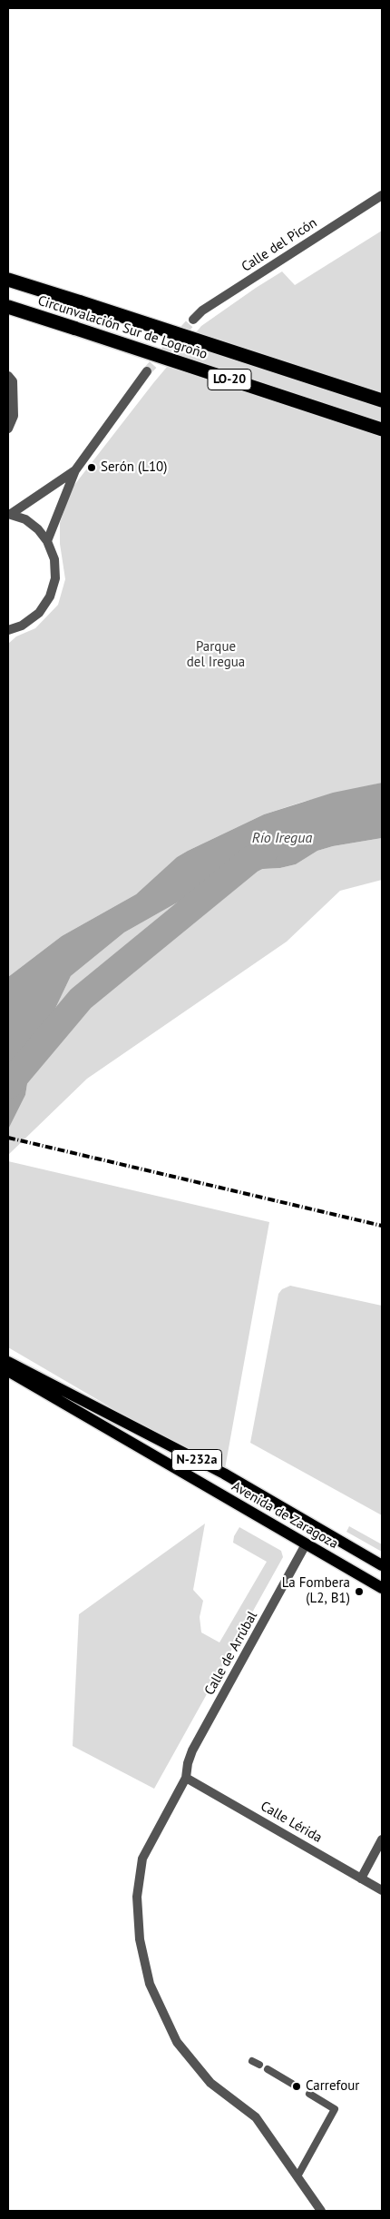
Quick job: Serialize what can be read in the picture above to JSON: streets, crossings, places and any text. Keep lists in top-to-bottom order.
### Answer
{
  "streets": {
    "highway": ["Circunvalación Sur de Logroño", "LO-20"],
    "main road": ["N-232a", "Avenida de Zaragoza"],
    "street": ["Calle del Picón", "Calle de Arrúbal", "Calle Lérida"]
  },
  "crossings": [
    ["Avenida de Zaragoza", "Calle de Arrúbal"],
    ["Calle de Arrúbal", "Calle Lérida"]
  ],
  "water": ["Río Iregua"],
  "parks": ["Parque del Iregua"],
  "places": ["Serón (L10)", "La Fombera (L2, B1)", "Carrefour"]
}
